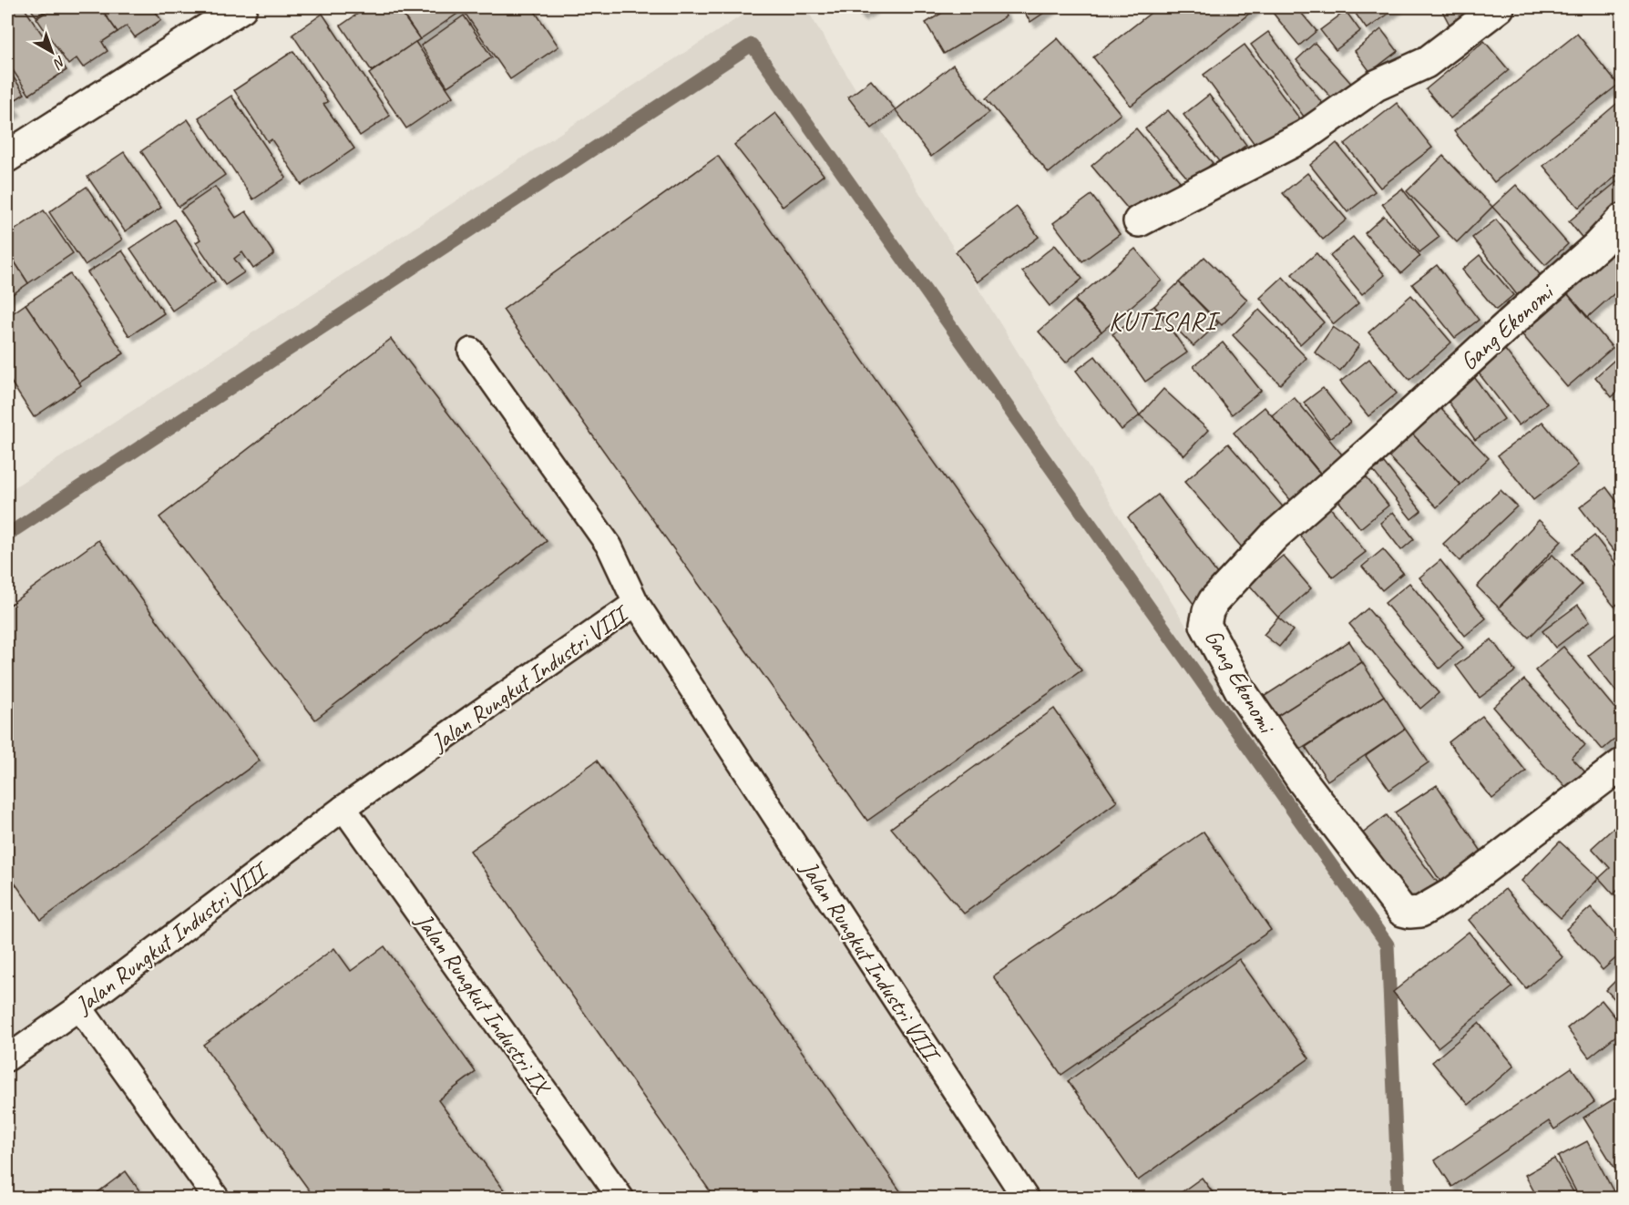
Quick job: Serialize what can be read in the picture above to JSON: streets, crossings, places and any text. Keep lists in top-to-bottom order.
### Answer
{
  "streets": {
    "street": ["Gang Ekonomi"],
    "lane": ["Jalan Rungkut Industri VIII", "Jalan Rungkut Industri IX"]
  },
  "crossings": [
    ["Jalan Rungkut Industri VIII", "Jalan Rungkut Industri IX"]
  ],
  "districts": ["KUTISARI"],
  "north": "bottom right"
}
